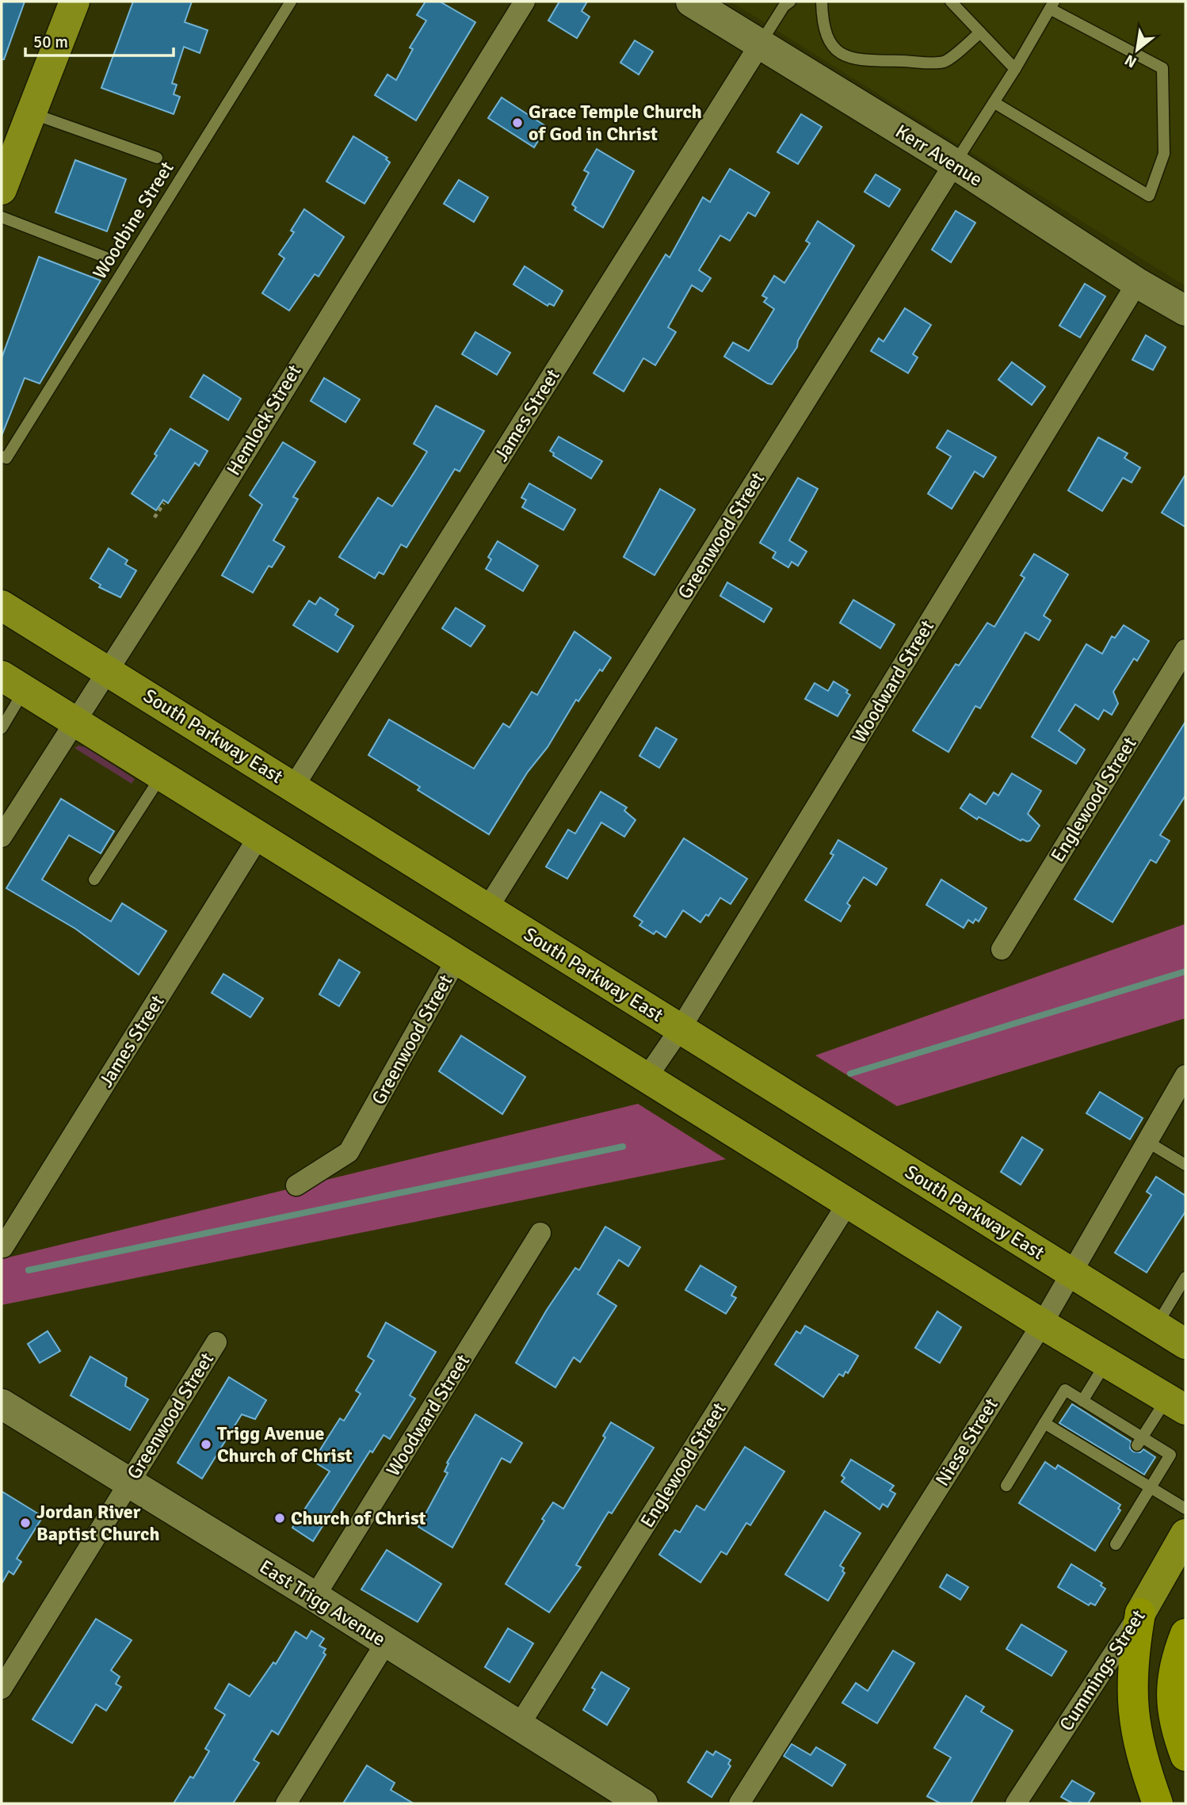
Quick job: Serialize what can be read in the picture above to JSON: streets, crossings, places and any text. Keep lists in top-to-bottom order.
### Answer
{
  "streets": {
    "main road": ["South Parkway East", "Cummings Street"],
    "street": [
      "Kerr Avenue",
      "James Street",
      "Hemlock Street",
      "Greenwood Street",
      "Woodward Street",
      "Englewood Street",
      "Niese Street",
      "East Trigg Avenue"
    ],
    "lane": ["Woodbine Street"]
  },
  "crossings": [
    ["Kerr Avenue", "James Street"],
    ["Kerr Avenue", "Greenwood Street"],
    ["Kerr Avenue", "Woodward Street"],
    ["James Street", "South Parkway East"],
    ["Hemlock Street", "South Parkway East"],
    ["Greenwood Street", "South Parkway East"],
    ["Greenwood Street", "East Trigg Avenue"],
    ["Woodward Street", "South Parkway East"],
    ["Woodward Street", "East Trigg Avenue"],
    ["South Parkway East", "Niese Street"],
    ["Englewood Street", "East Trigg Avenue"]
  ],
  "places": [
    "Grace Temple Church of God in Christ",
    "Trigg Avenue Church of Christ",
    "Church of Christ",
    "Jordan River Baptist Church"
  ],
  "scale_bar": "50 m",
  "north": "bottom left"
}
